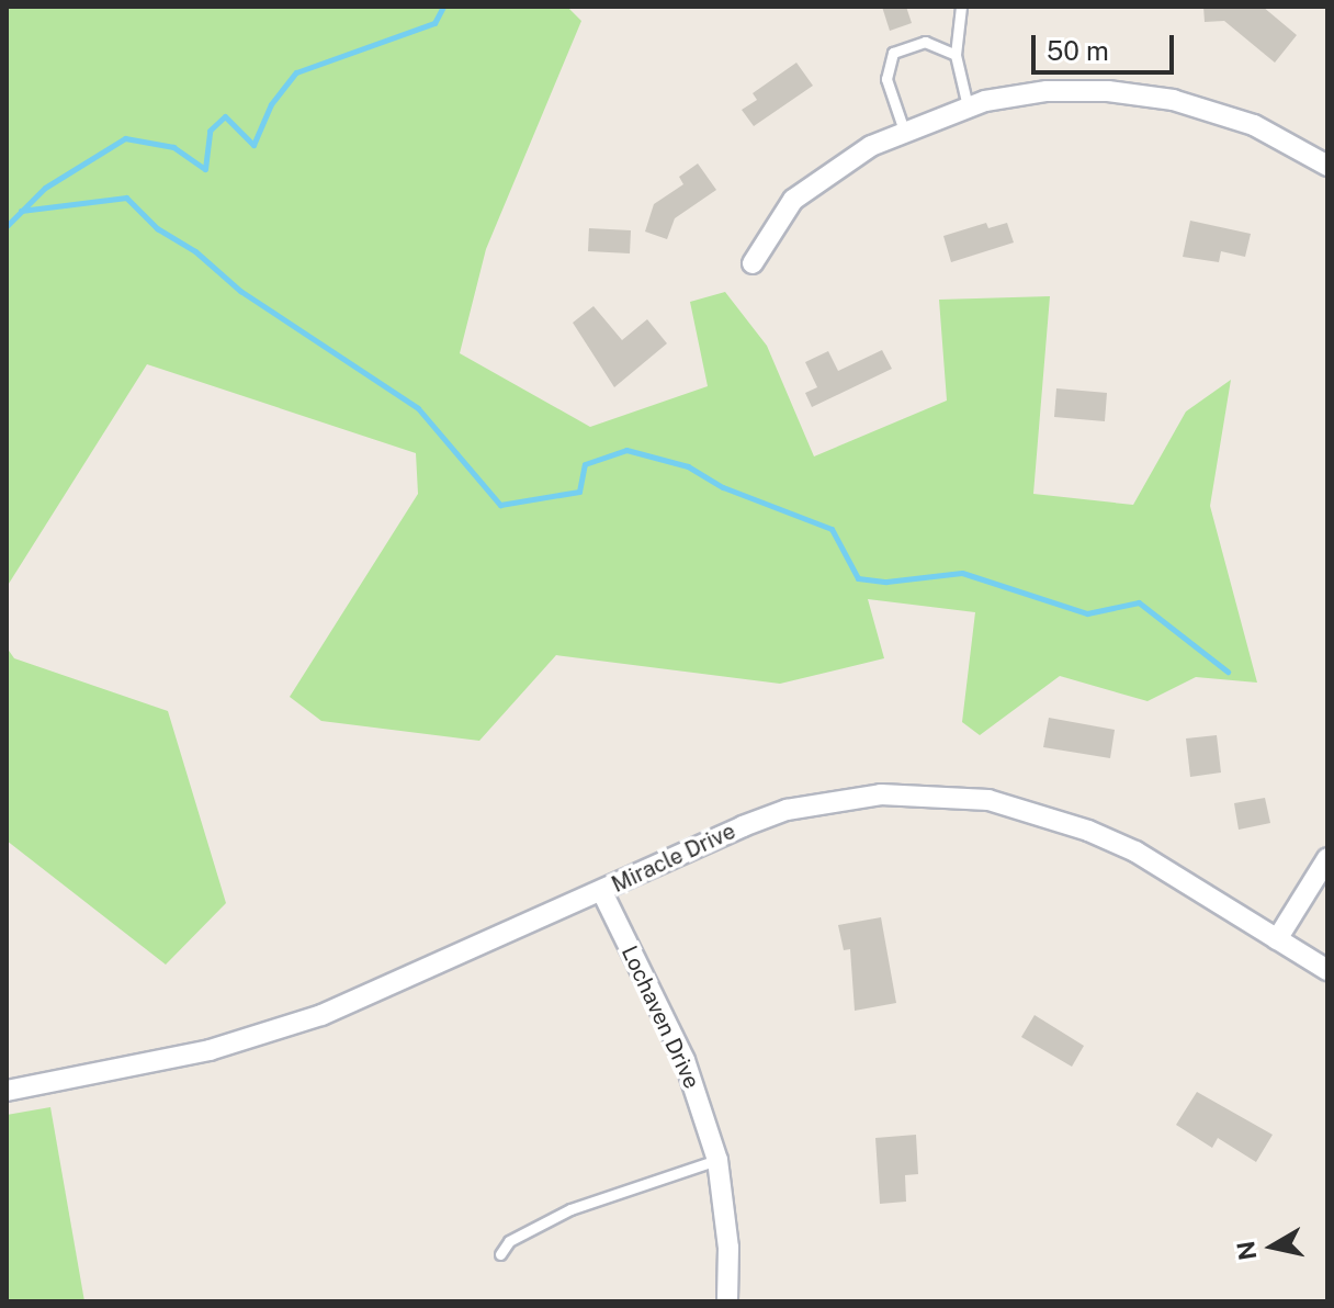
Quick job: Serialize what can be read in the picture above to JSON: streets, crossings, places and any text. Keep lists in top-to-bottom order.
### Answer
{
  "streets": {
    "street": ["Miracle Drive", "Lochaven Drive"]
  },
  "crossings": [
    ["Miracle Drive", "Lochaven Drive"]
  ],
  "scale_bar": "50 m",
  "north": "left"
}
